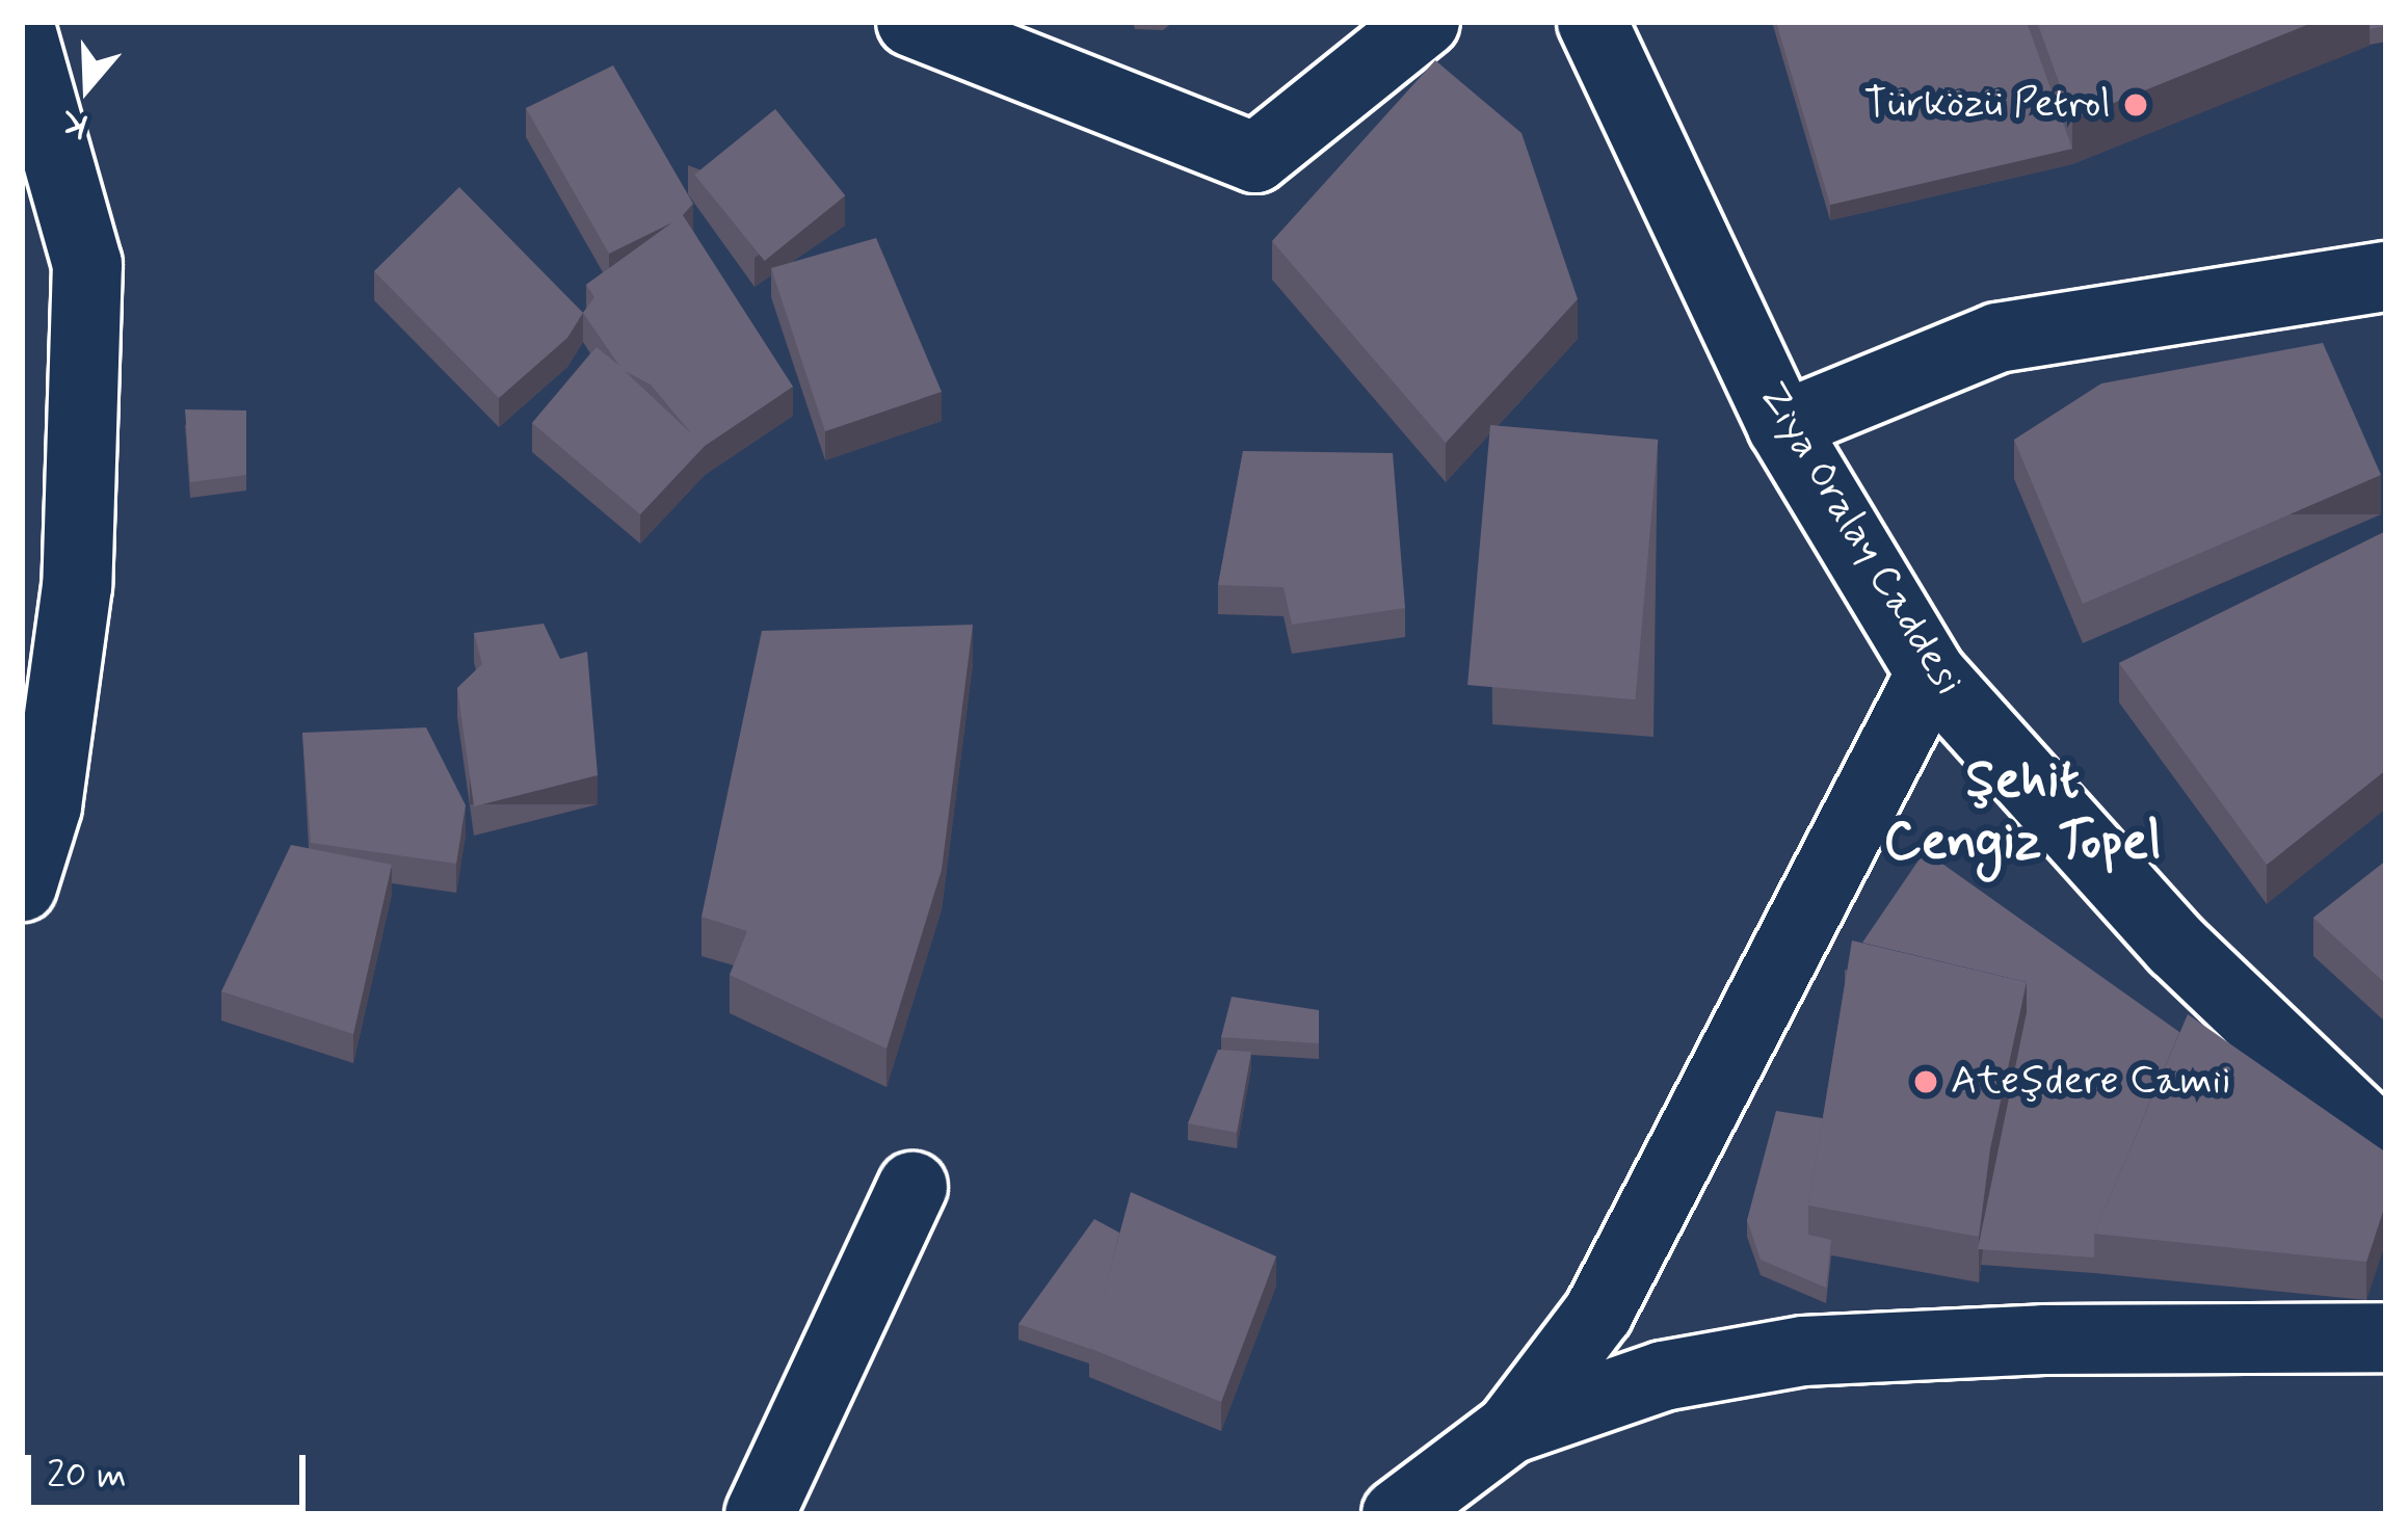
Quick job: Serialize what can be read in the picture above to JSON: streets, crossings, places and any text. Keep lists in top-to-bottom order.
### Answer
{
  "streets": {
    "street": ["Ziya Oralay Caddesi"]
  },
  "districts": ["Şehit Cengiz Topel"],
  "places": ["Türközü Petrol", "Ateşdere Camii"],
  "scale_bar": "20 m",
  "north": "bottom"
}
